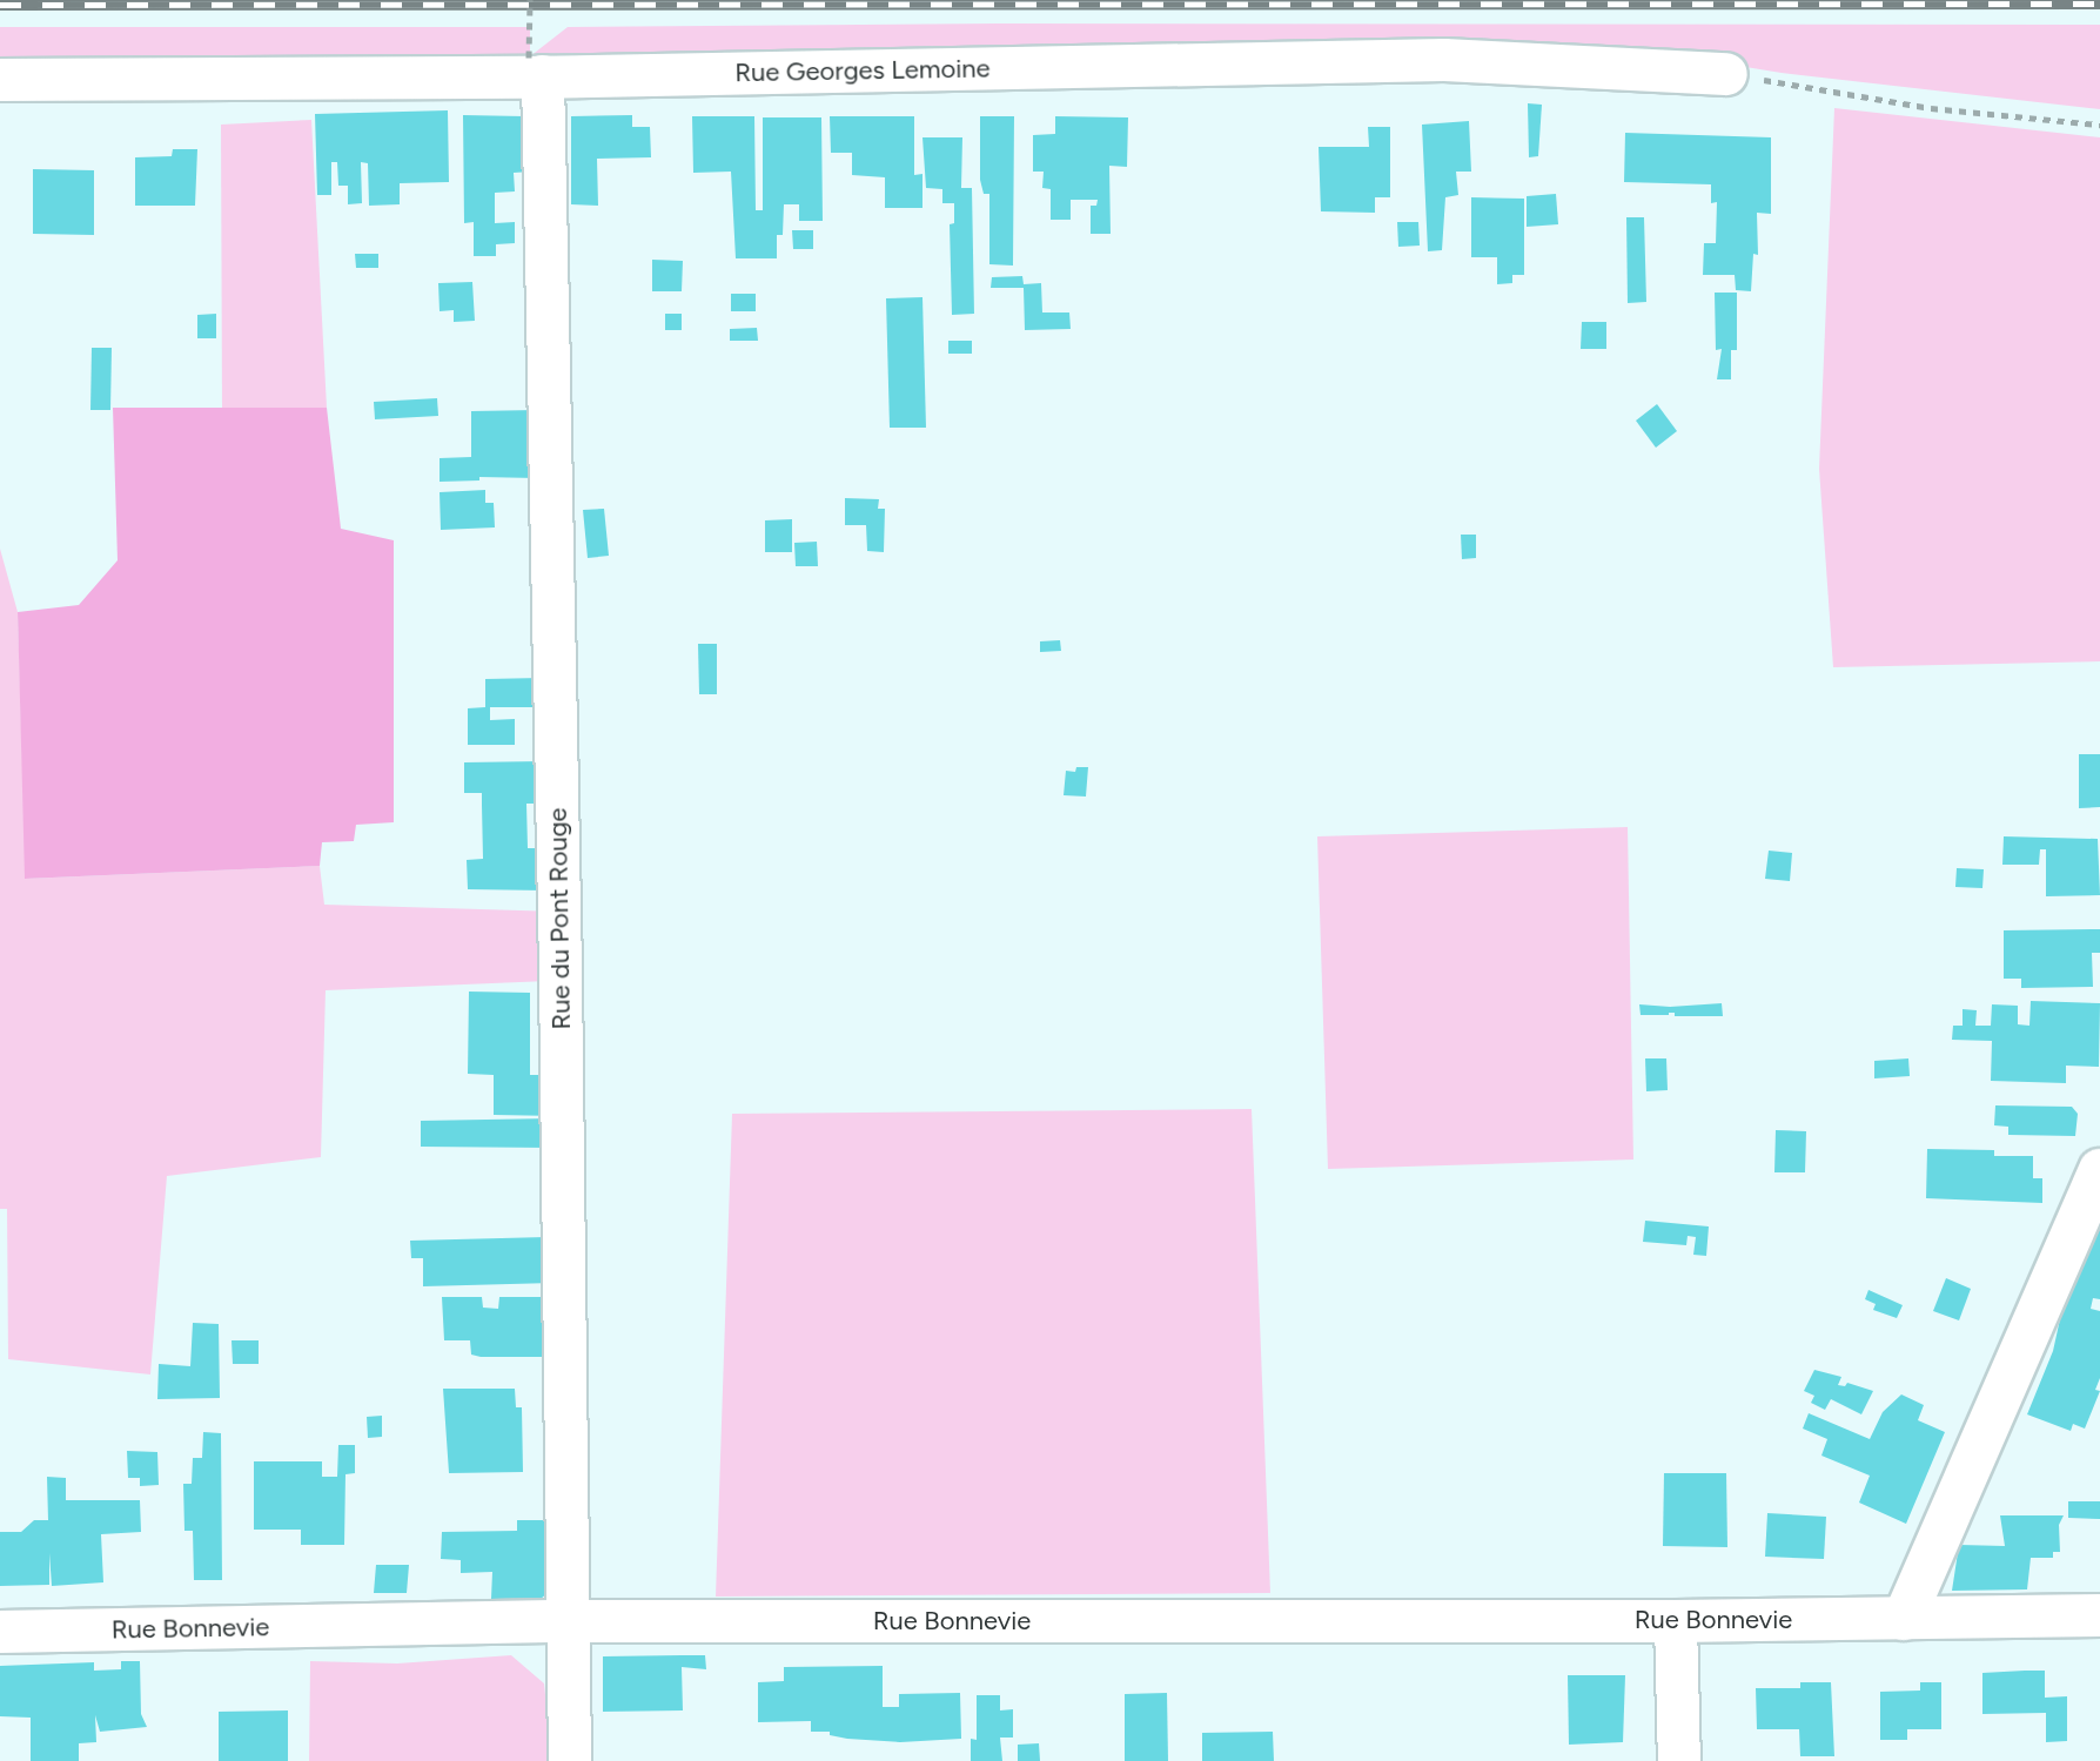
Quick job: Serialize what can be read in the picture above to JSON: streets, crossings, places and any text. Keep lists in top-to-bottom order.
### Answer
{
  "streets": {
    "street": ["Rue Georges Lemoine", "Rue du Pont Rouge", "Rue Bonnevie"]
  },
  "crossings": [
    ["Rue Georges Lemoine", "Rue du Pont Rouge"],
    ["Rue du Pont Rouge", "Rue Bonnevie"]
  ]
}
